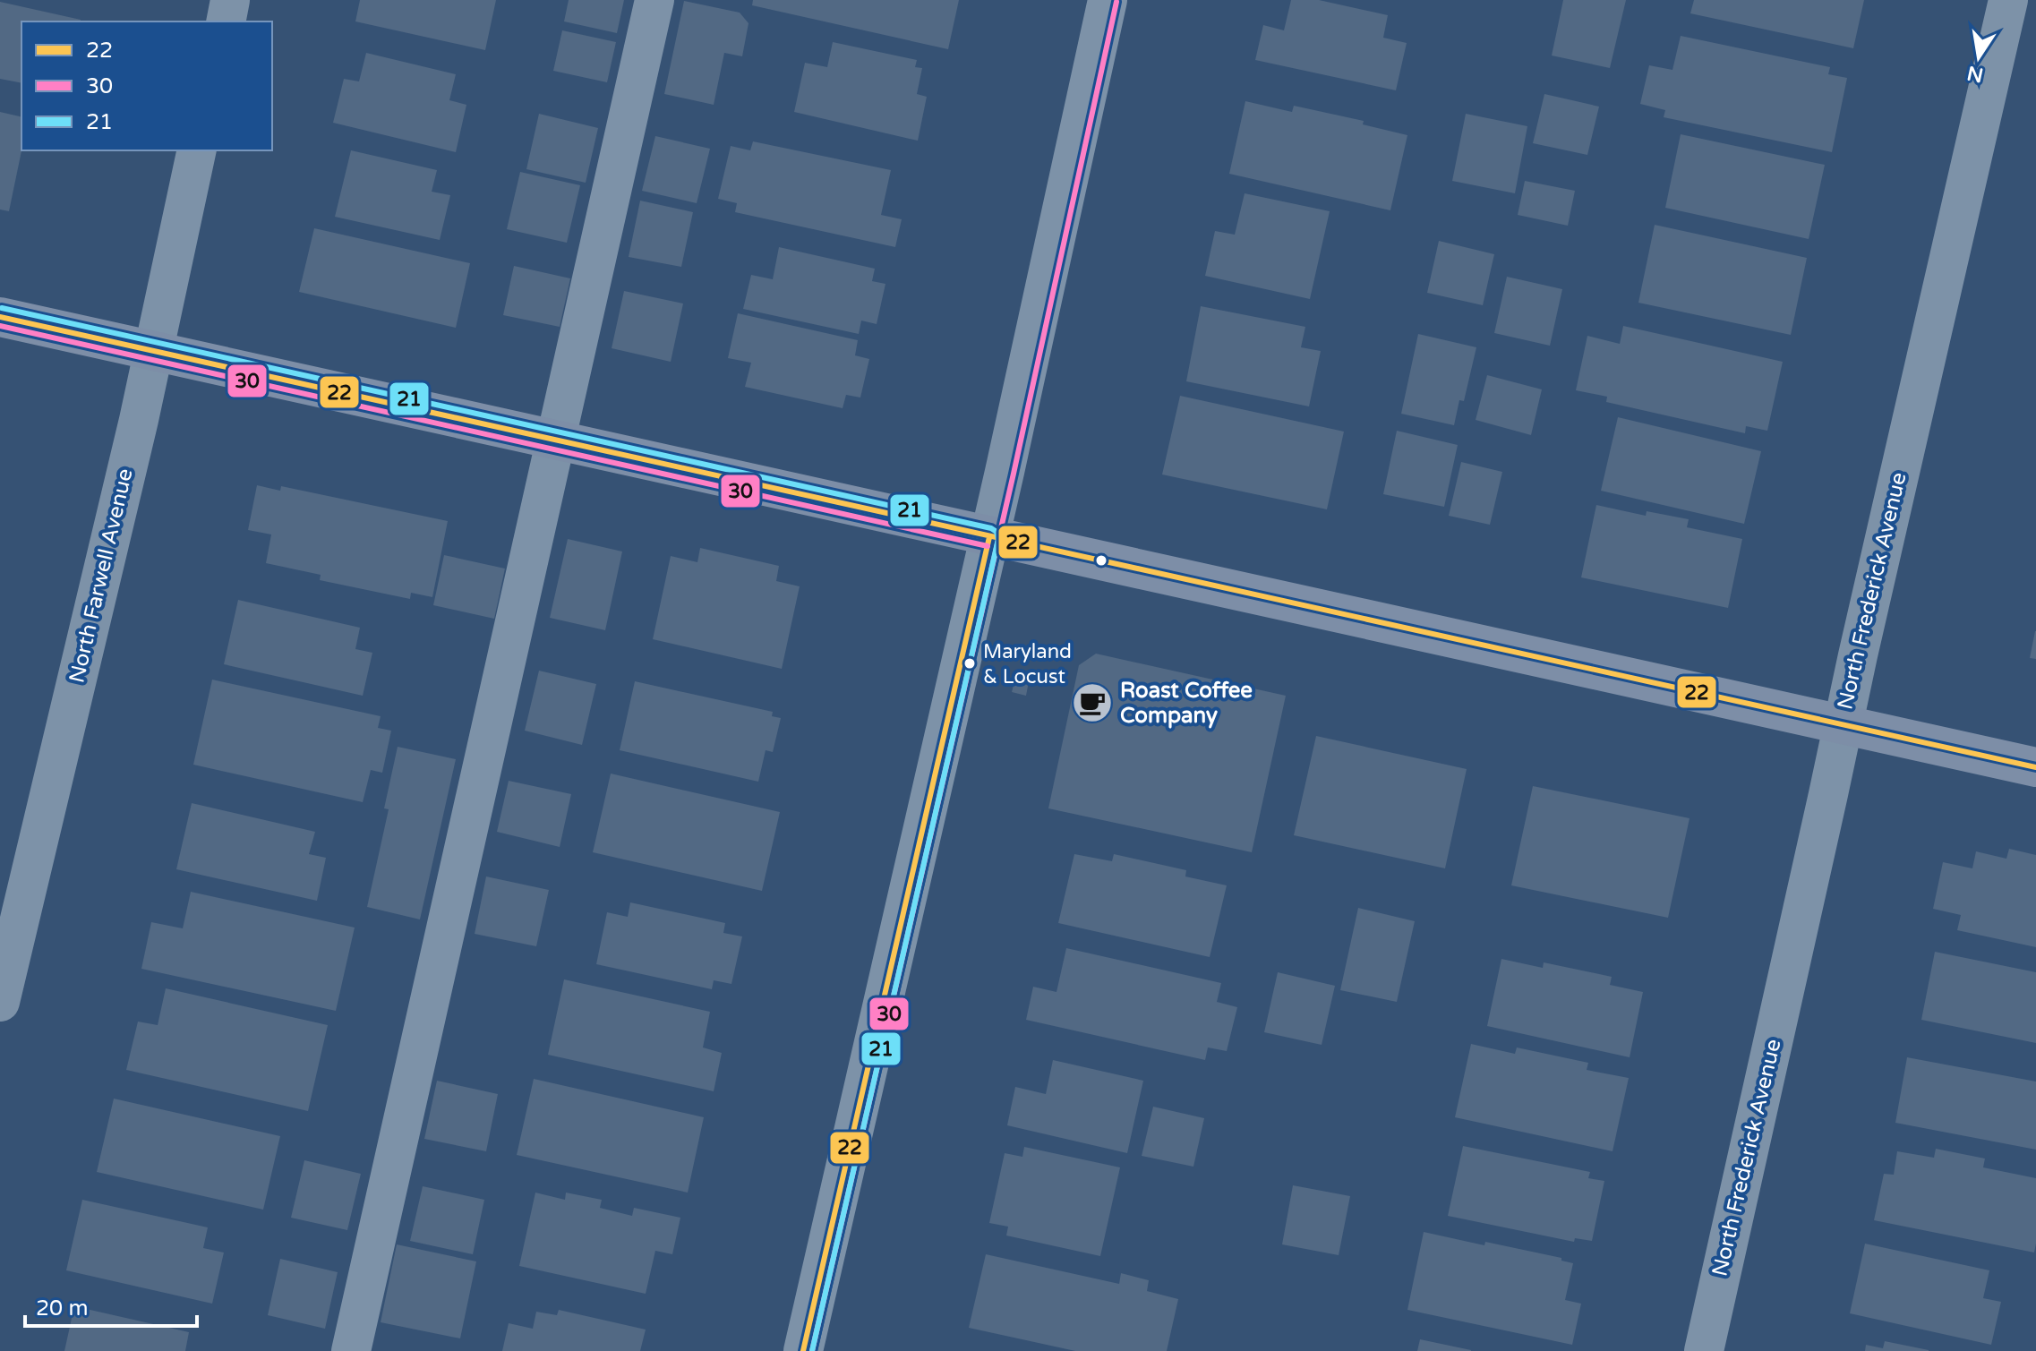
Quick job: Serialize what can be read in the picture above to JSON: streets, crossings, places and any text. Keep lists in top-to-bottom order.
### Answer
{
  "streets": {
    "street": ["North Farwell Avenue", "North Frederick Avenue"]
  },
  "places": {
    "other": ["Maryland & Locust"],
    "cafe": ["Roast Coffee Company"]
  },
  "lines": ["transit line 30", "transit line 21", "transit line 22"],
  "legend": ["22", "30", "21"],
  "scale_bar": "20 m",
  "north": "bottom"
}
